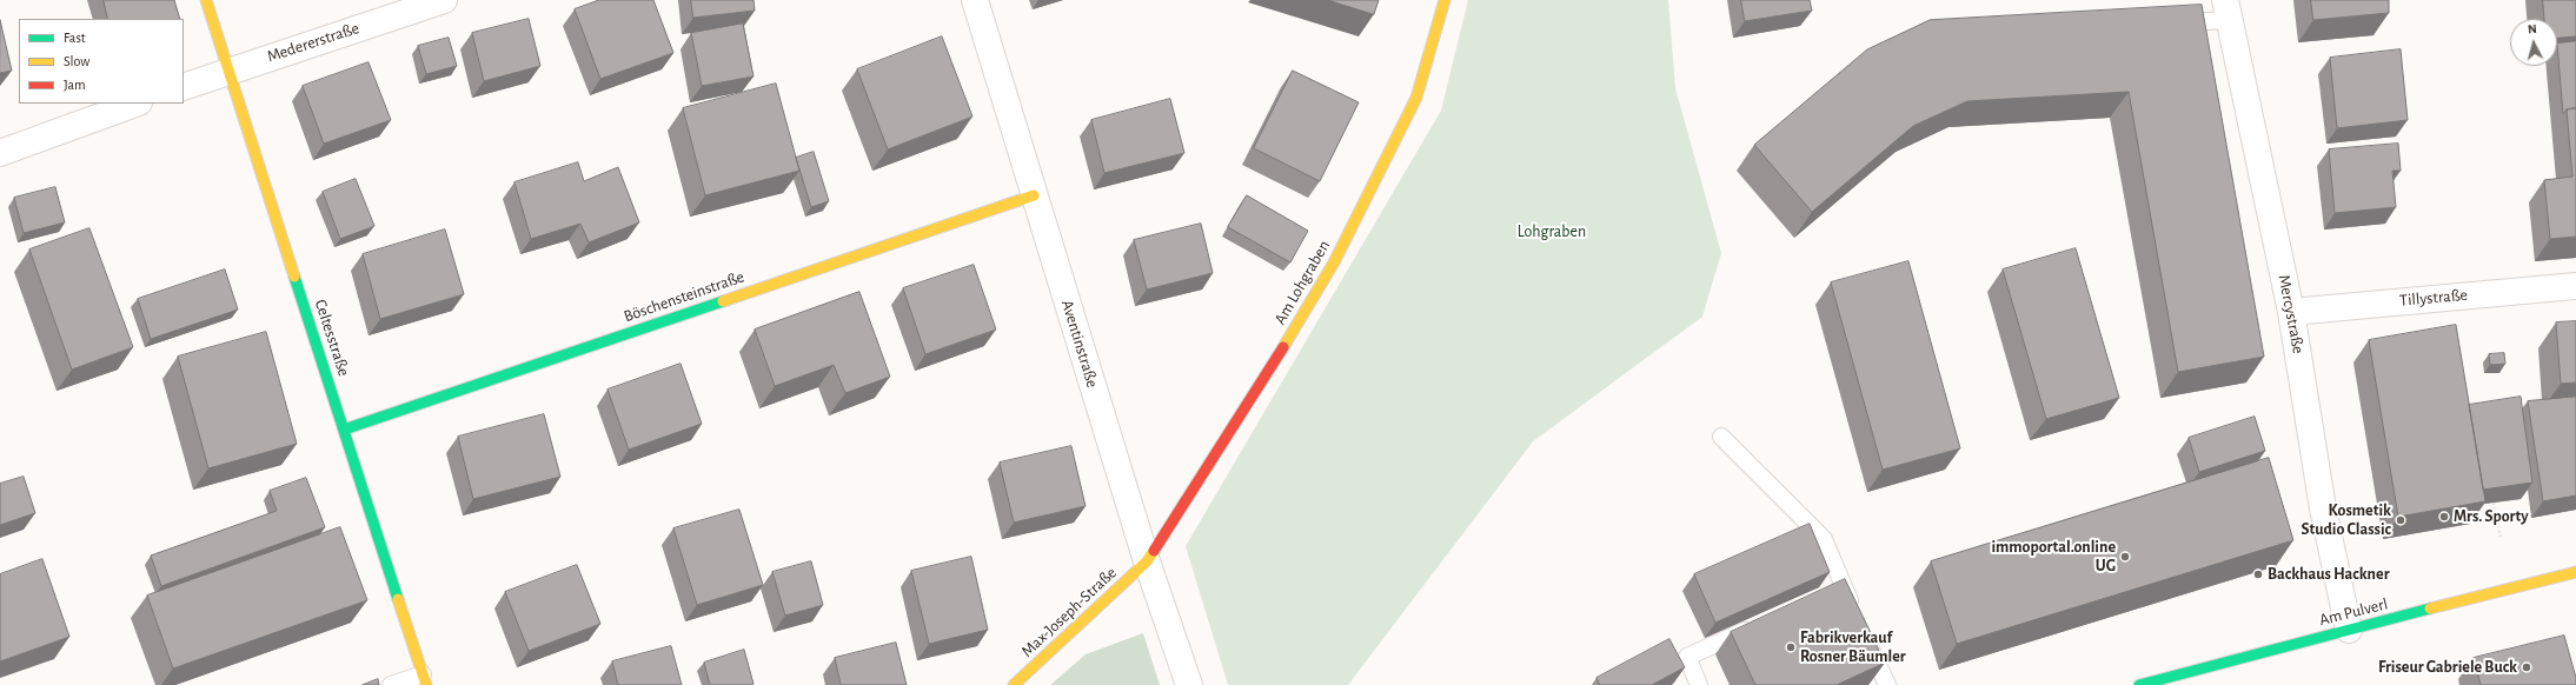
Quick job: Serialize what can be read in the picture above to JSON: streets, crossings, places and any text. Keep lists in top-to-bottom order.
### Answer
{
  "streets": {
    "street": [
      "Medererstraße",
      "Am Lohgraben",
      "Böschensteinstraße",
      "Tillystraße",
      "Mercystraße",
      "Celtesstraße",
      "Aventinstraße",
      "Max-Joseph-Straße",
      "Am Pulverl"
    ]
  },
  "crossings": [
    ["Medererstraße", "Celtesstraße"],
    ["Am Lohgraben", "Aventinstraße"],
    ["Am Lohgraben", "Max-Joseph-Straße"],
    ["Böschensteinstraße", "Celtesstraße"],
    ["Böschensteinstraße", "Aventinstraße"],
    ["Tillystraße", "Mercystraße"],
    ["Mercystraße", "Am Pulverl"],
    ["Aventinstraße", "Max-Joseph-Straße"]
  ],
  "parks": ["Lohgraben"],
  "places": [
    "Mrs. Sporty",
    "Kosmetik Studio Classic",
    "immoportal.online UG",
    "Backhaus Hackner",
    "Fabrikverkauf Rosner Bäumler",
    "Friseur Gabriele Buck"
  ],
  "legend": ["Fast", "Slow", "Jam"],
  "north": "top"
}
